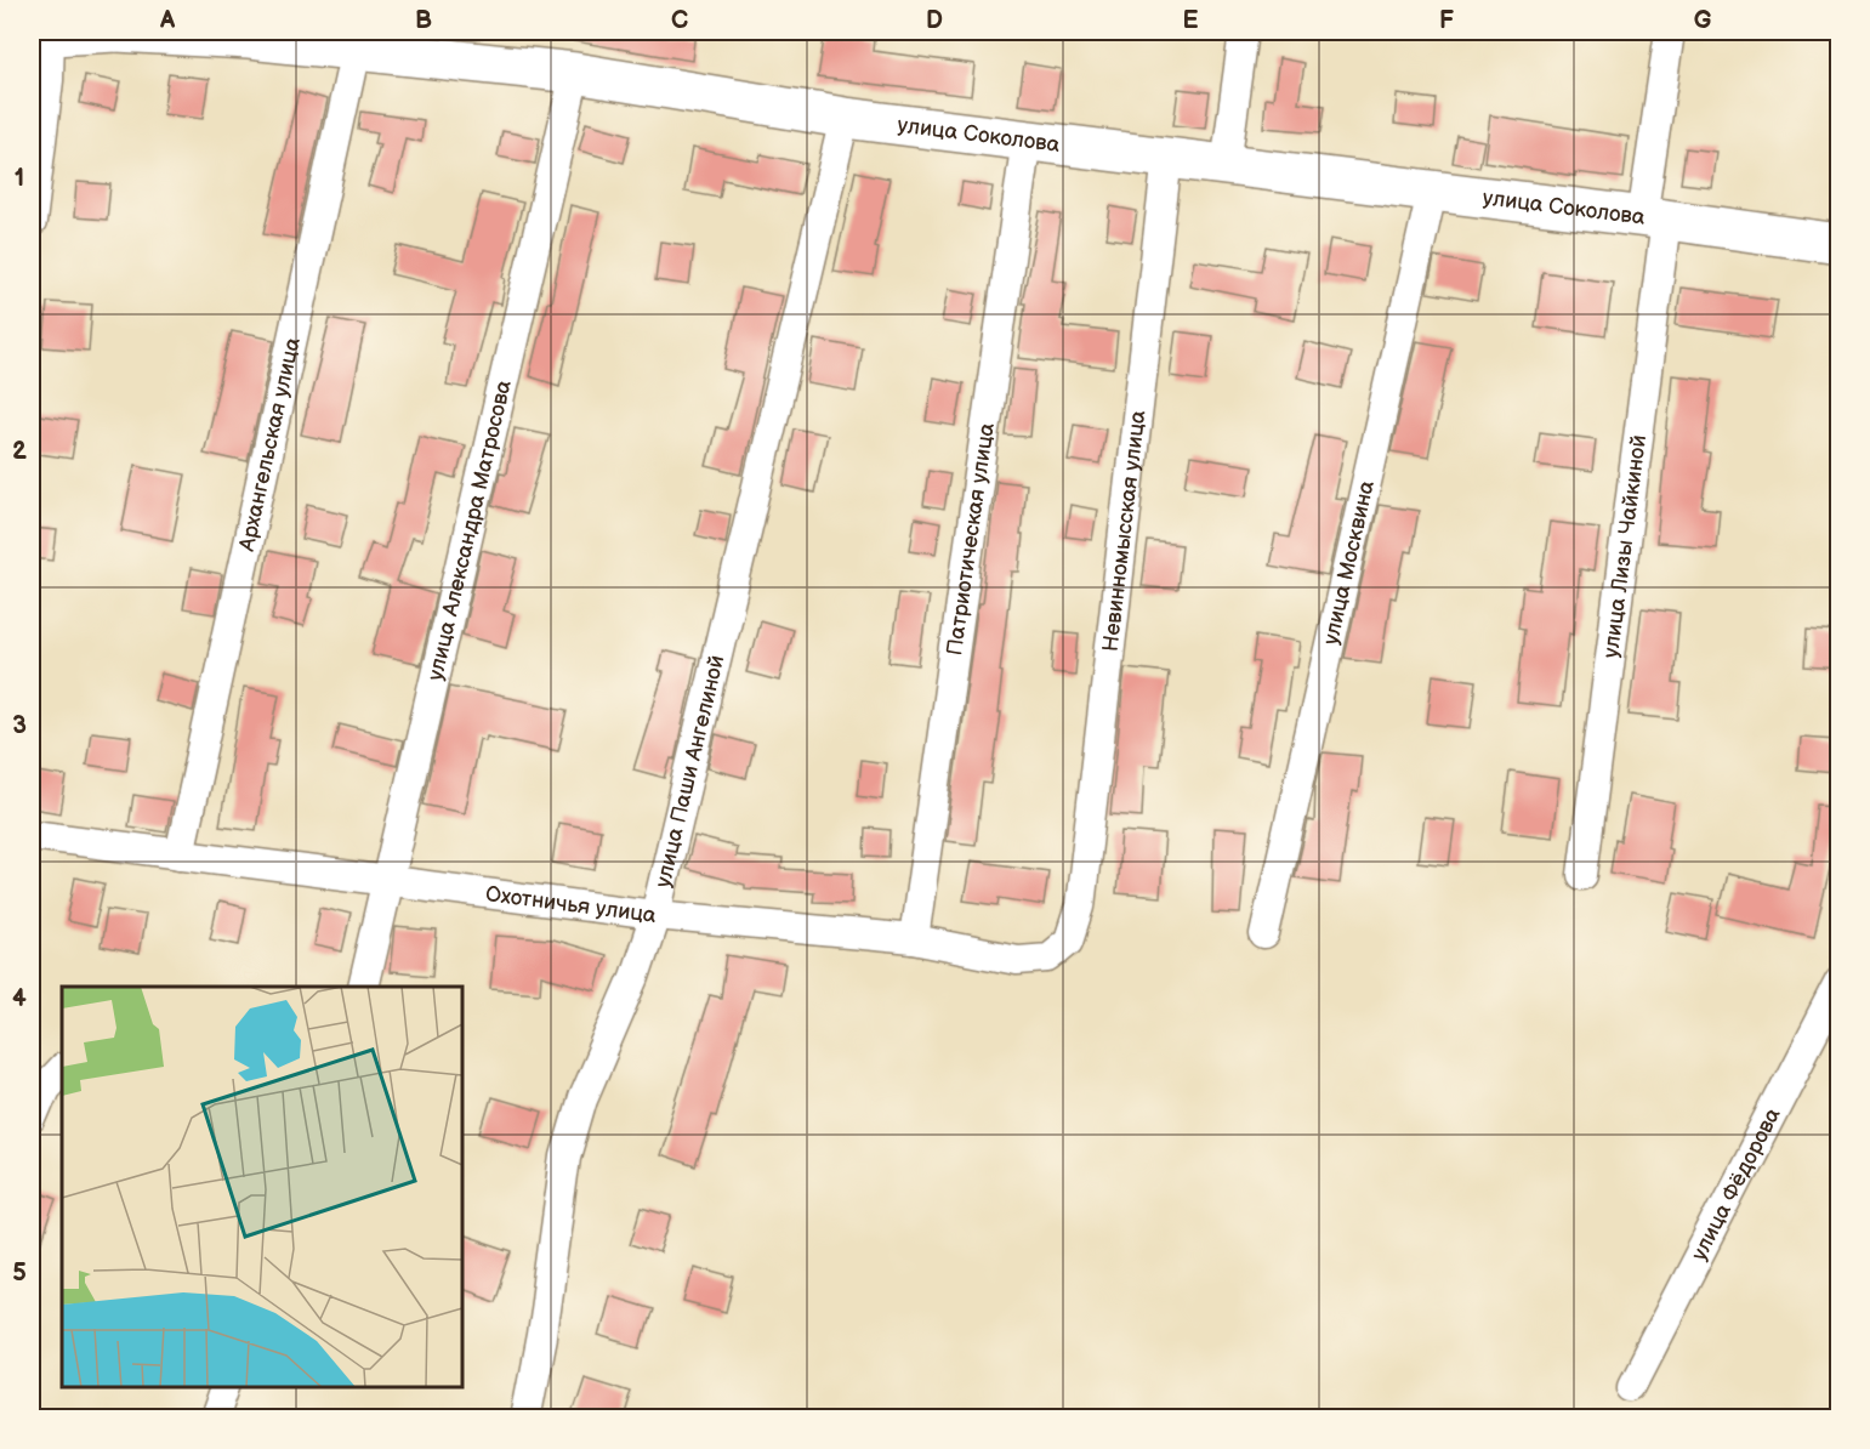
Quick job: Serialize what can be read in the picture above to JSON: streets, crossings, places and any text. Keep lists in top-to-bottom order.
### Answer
{
  "streets": {
    "main road": ["улица Соколова"],
    "street": [
      "Архангельская улица",
      "улица Александра Матросова",
      "Невинномысская улица",
      "Патриотическая улица",
      "улица Лизы Чайкиной",
      "улица Москвина",
      "улица Паши Ангелиной",
      "Охотничья улица",
      "улица Фёдорова"
    ]
  },
  "crossings": [
    ["улица Соколова", "Архангельская улица"],
    ["улица Соколова", "улица Александра Матросова"],
    ["улица Соколова", "Невинномысская улица"],
    ["улица Соколова", "Патриотическая улица"],
    ["улица Соколова", "улица Лизы Чайкиной"],
    ["улица Соколова", "улица Москвина"],
    ["улица Соколова", "улица Паши Ангелиной"],
    ["Архангельская улица", "Охотничья улица"],
    ["улица Александра Матросова", "Охотничья улица"],
    ["Невинномысская улица", "Охотничья улица"],
    ["Патриотическая улица", "Охотничья улица"],
    ["улица Паши Ангелиной", "Охотничья улица"]
  ],
  "grid": {
    "columns": [
      "A",
      "B",
      "C",
      "D",
      "E",
      "F",
      "G"
    ],
    "rows": [
      "1",
      "2",
      "3",
      "4",
      "5"
    ]
  }
}
